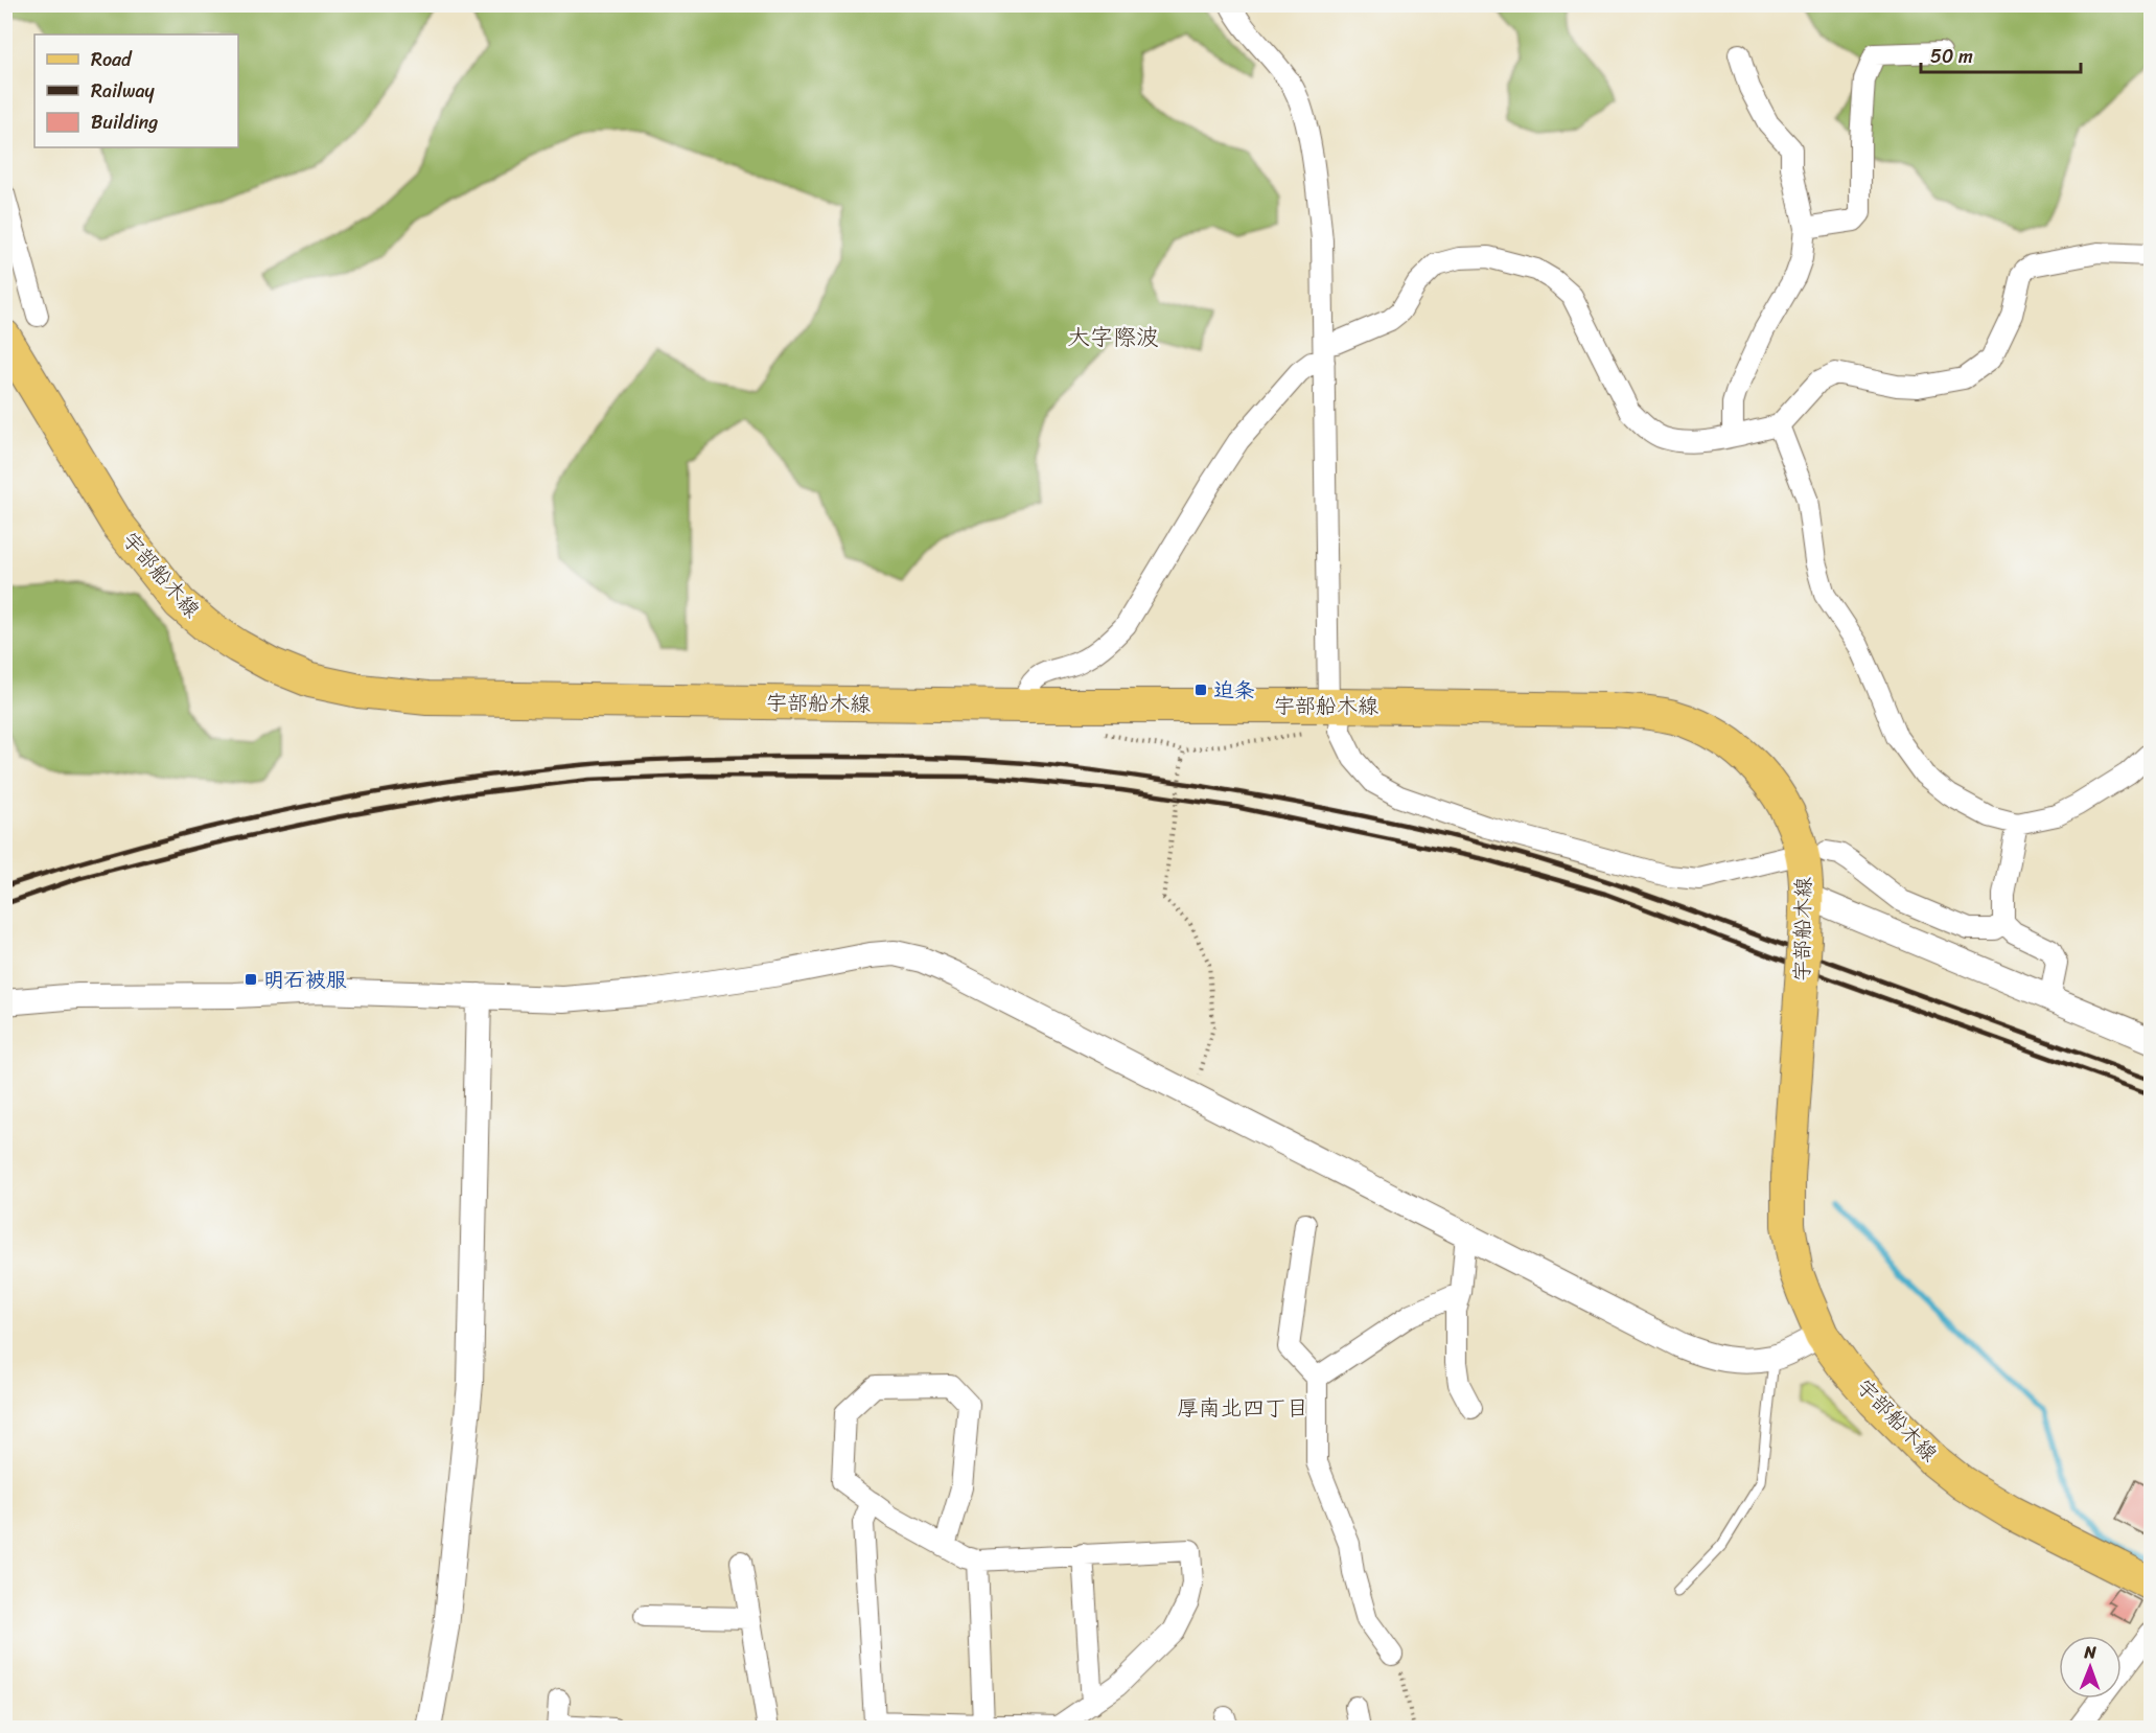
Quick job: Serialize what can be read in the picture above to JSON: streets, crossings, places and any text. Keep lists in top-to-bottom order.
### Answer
{
  "streets": {
    "main road": ["宇部船木線"]
  },
  "districts": ["大字際波", "厚南北四丁目"],
  "places": {
    "transit": ["迫条", "明石被服"]
  },
  "legend": ["Road", "Railway", "Building"],
  "scale_bar": "50 m",
  "north": "top"
}
